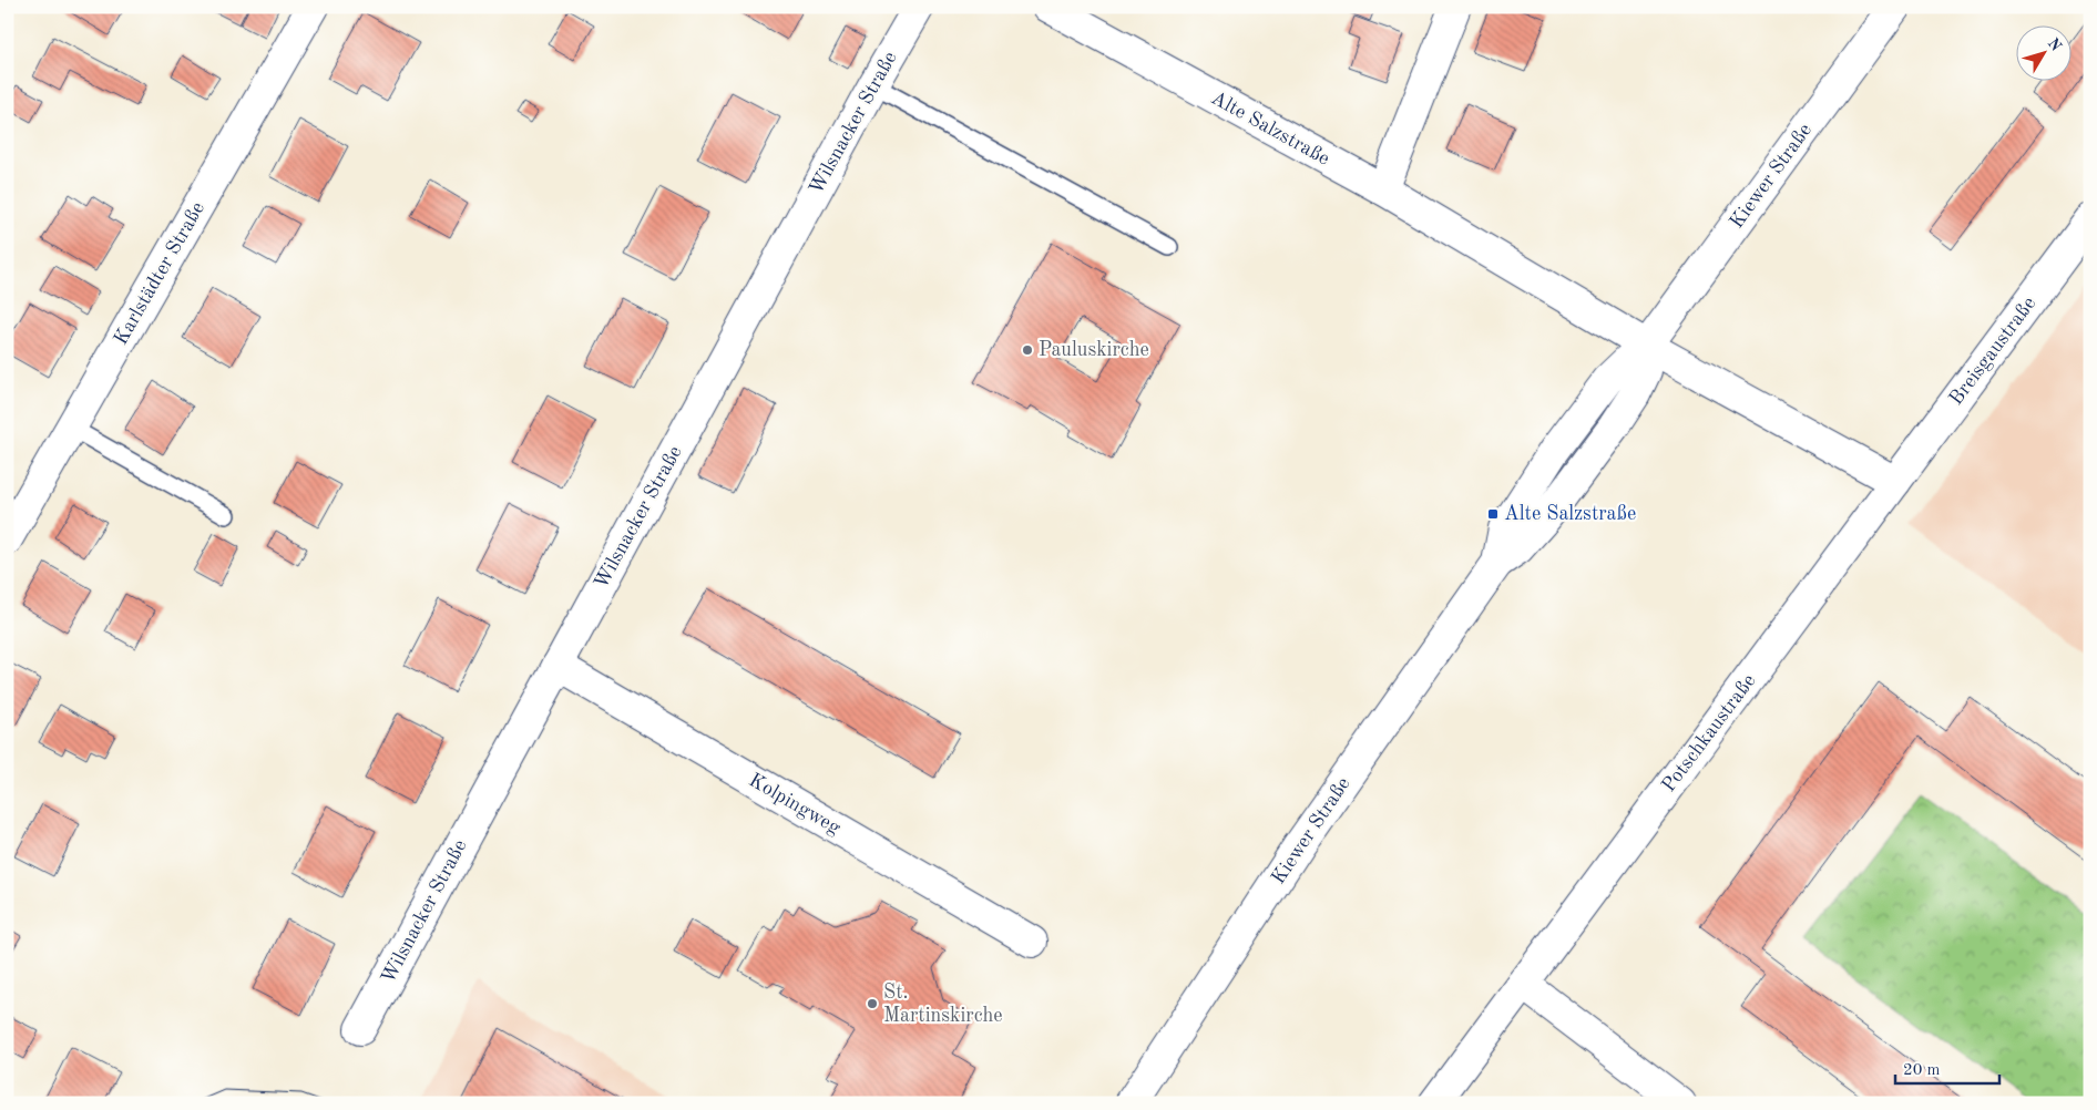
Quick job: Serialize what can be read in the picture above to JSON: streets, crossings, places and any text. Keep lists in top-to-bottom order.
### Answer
{
  "streets": {
    "street": [
      "Wilsnacker Straße",
      "Alte Salzstraße",
      "Kiewer Straße",
      "Karlstädter Straße",
      "Breisgaustraße",
      "Potschkaustraße",
      "Kolpingweg"
    ]
  },
  "crossings": [
    ["Wilsnacker Straße", "Kolpingweg"],
    ["Alte Salzstraße", "Kiewer Straße"],
    ["Alte Salzstraße", "Breisgaustraße"],
    ["Alte Salzstraße", "Potschkaustraße"],
    ["Breisgaustraße", "Potschkaustraße"]
  ],
  "places": {
    "other": ["Pauluskirche", "St. Martinskirche"],
    "transit": ["Alte Salzstraße"]
  },
  "scale_bar": "20 m",
  "north": "top right"
}
